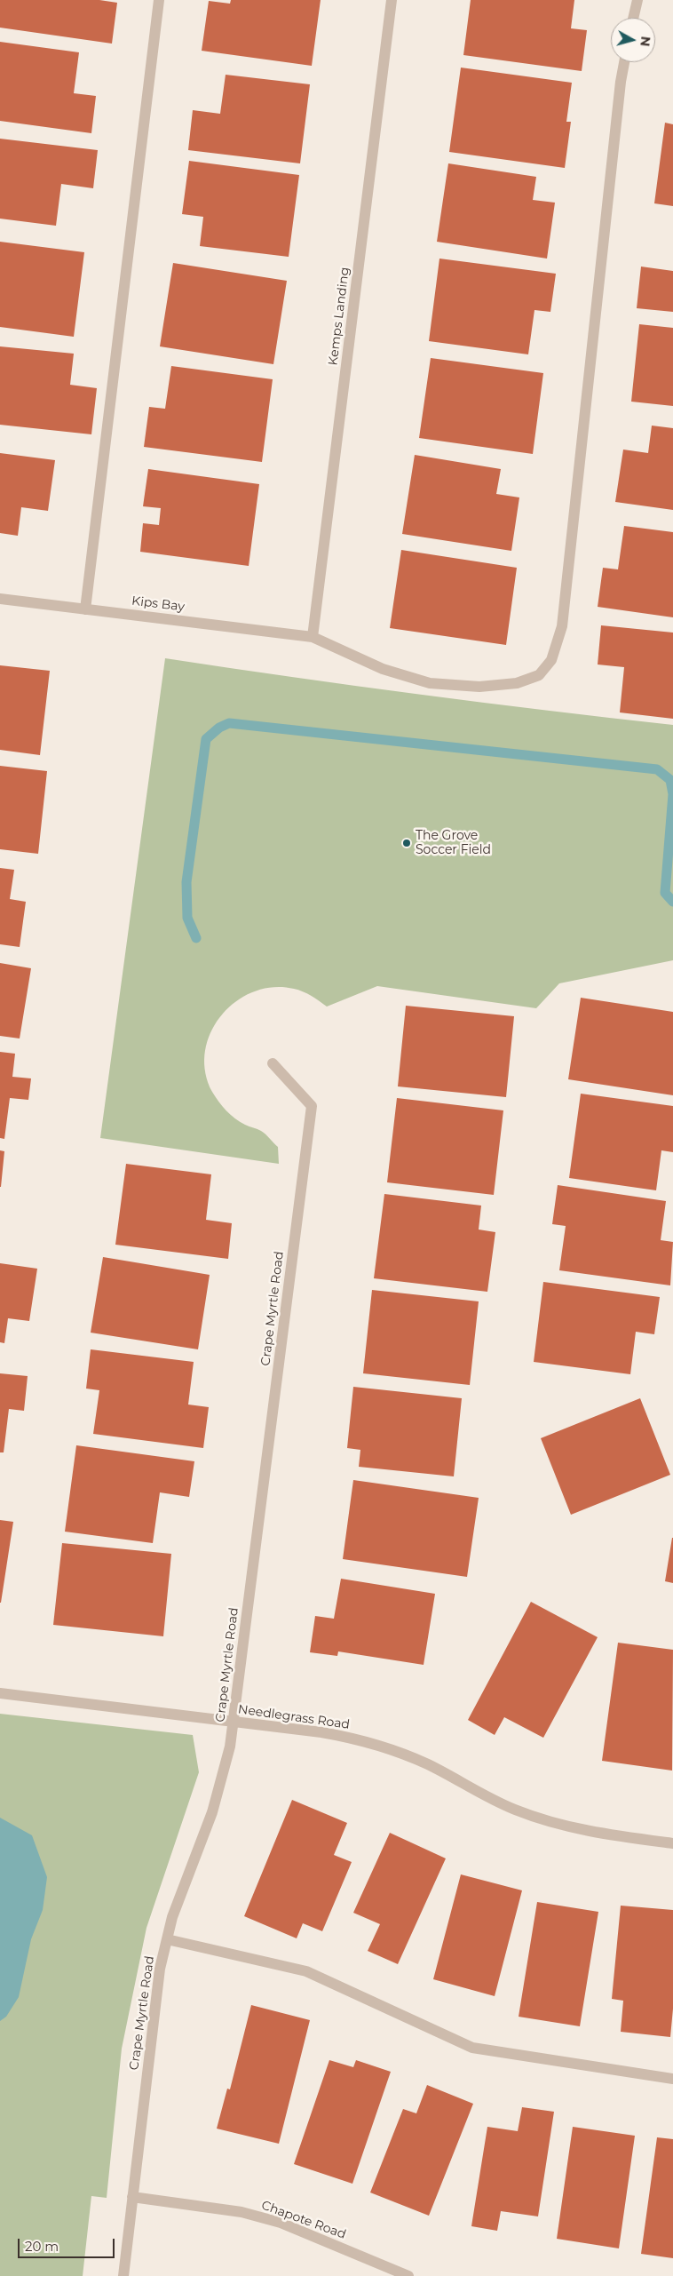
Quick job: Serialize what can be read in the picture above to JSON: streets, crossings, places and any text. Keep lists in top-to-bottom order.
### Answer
{
  "streets": {
    "street": [
      "Kemps Landing",
      "Kips Bay",
      "Crape Myrtle Road",
      "Needlegrass Road",
      "Chapote Road"
    ]
  },
  "crossings": [
    ["Kemps Landing", "Kips Bay"],
    ["Crape Myrtle Road", "Needlegrass Road"],
    ["Crape Myrtle Road", "Chapote Road"]
  ],
  "places": ["The Grove Soccer Field"],
  "scale_bar": "20 m",
  "north": "right"
}
